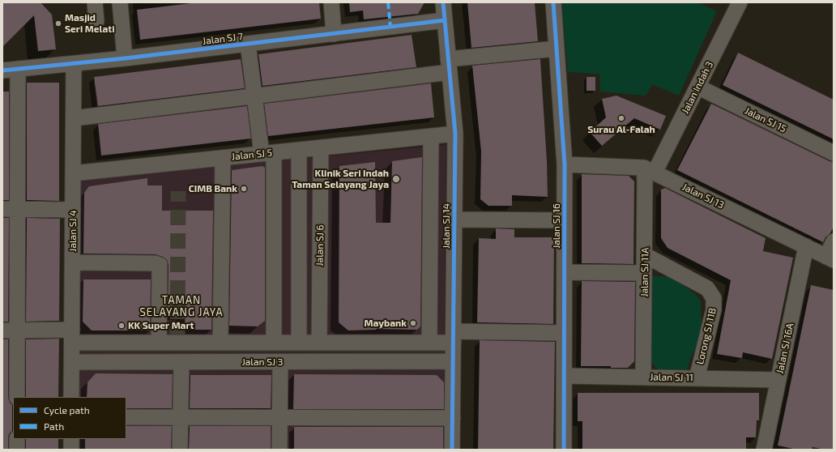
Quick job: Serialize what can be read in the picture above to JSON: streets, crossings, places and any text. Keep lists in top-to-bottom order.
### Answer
{
  "streets": {
    "street": [
      "Jalan SJ 7",
      "Jalan Indah 3",
      "Jalan SJ 15",
      "Jalan SJ 5",
      "Jalan SJ 13",
      "Jalan SJ 14",
      "Jalan SJ 16",
      "Jalan SJ 4",
      "Jalan SJ 6",
      "Jalan SJ 11A",
      "Lorong SJ 11B",
      "Jalan SJ 16A",
      "Jalan SJ 3",
      "Jalan SJ 11"
    ]
  },
  "crossings": [
    ["Jalan SJ 7", "Jalan SJ 14"],
    ["Jalan SJ 7", "Jalan SJ 4"],
    ["Jalan Indah 3", "Jalan SJ 15"],
    ["Jalan Indah 3", "Jalan SJ 13"],
    ["Jalan Indah 3", "Jalan SJ 11A"],
    ["Jalan SJ 5", "Jalan SJ 14"],
    ["Jalan SJ 5", "Jalan SJ 4"],
    ["Jalan SJ 5", "Jalan SJ 6"],
    ["Jalan SJ 13", "Jalan SJ 16"],
    ["Jalan SJ 13", "Jalan SJ 11A"],
    ["Jalan SJ 13", "Jalan SJ 16A"],
    ["Jalan SJ 14", "Jalan SJ 3"],
    ["Jalan SJ 16", "Jalan SJ 3"],
    ["Jalan SJ 16", "Jalan SJ 11"],
    ["Jalan SJ 4", "Jalan SJ 3"],
    ["Jalan SJ 6", "Jalan SJ 3"],
    ["Jalan SJ 11A", "Lorong SJ 11B"],
    ["Jalan SJ 11A", "Jalan SJ 11"],
    ["Lorong SJ 11B", "Jalan SJ 11"],
    ["Jalan SJ 16A", "Jalan SJ 11"]
  ],
  "districts": ["TAMAN SELAYANG JAYA"],
  "places": [
    "Masjid Seri Melati",
    "Surau Al-Falah",
    "Klinik Seri Indah Taman Selayang Jaya",
    "CIMB Bank",
    "Maybank",
    "KK Super Mart"
  ],
  "legend": ["Cycle path", "Path"]
}
